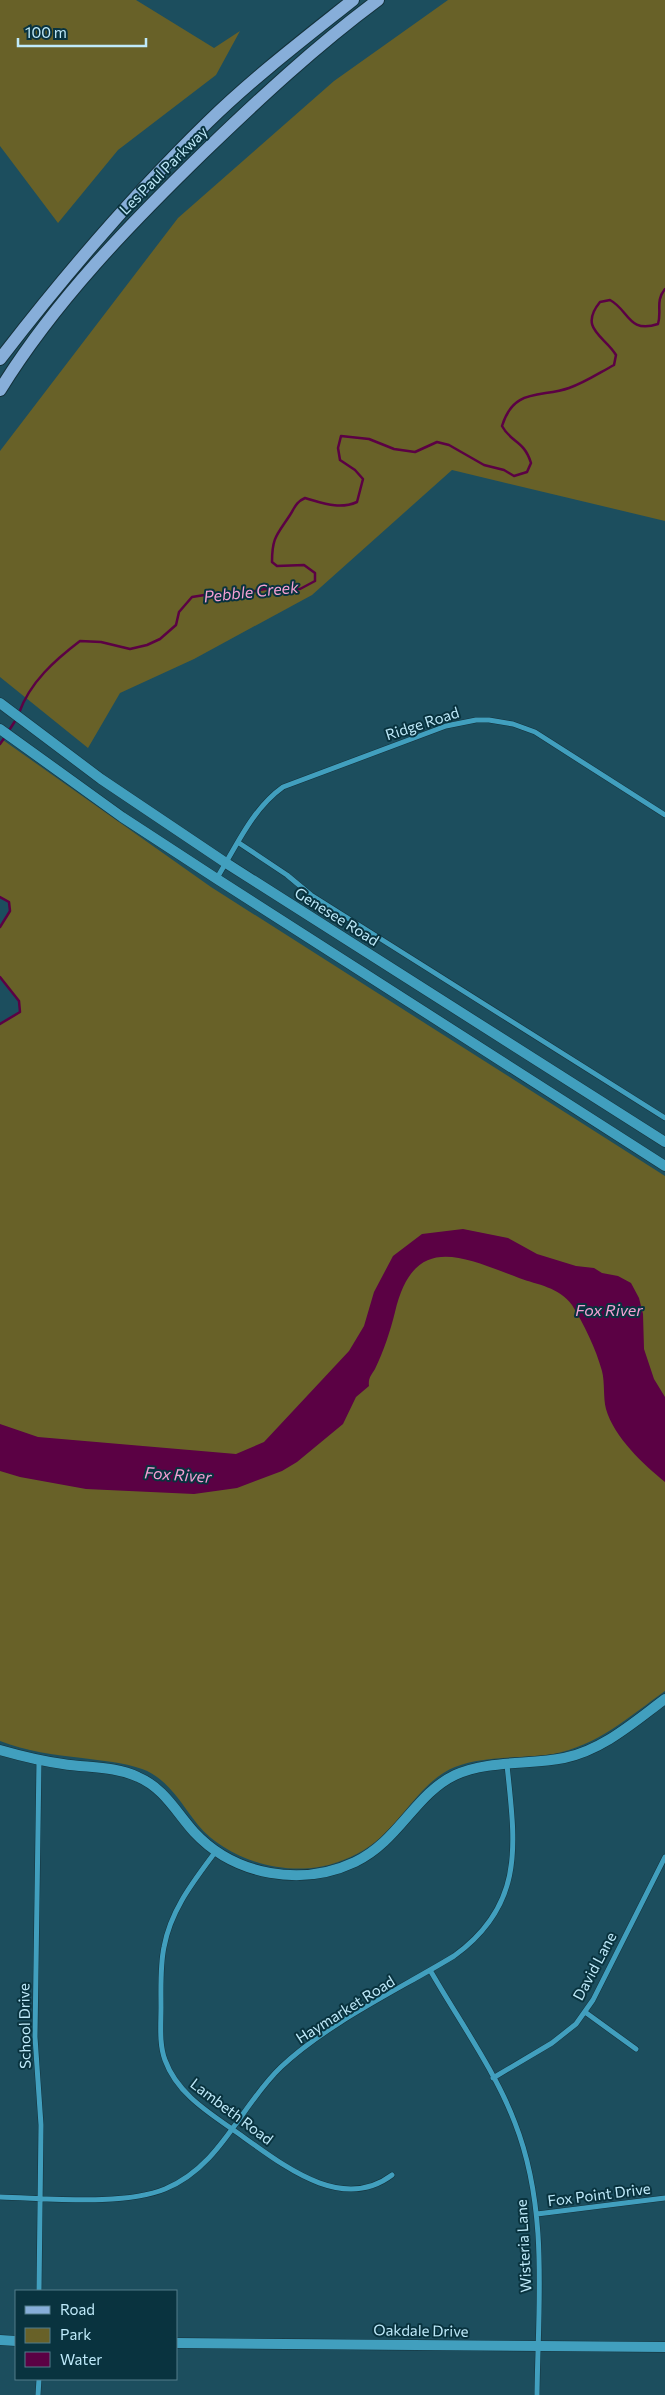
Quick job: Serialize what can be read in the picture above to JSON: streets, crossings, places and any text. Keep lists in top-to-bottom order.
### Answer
{
  "streets": {
    "main road": ["Les Paul Parkway", "Genesee Road", "Oakdale Drive"],
    "street": [
      "Ridge Road",
      "David Lane",
      "Haymarket Road",
      "School Drive",
      "Lambeth Road",
      "Fox Point Drive",
      "Wisteria Lane"
    ]
  },
  "crossings": [
    ["Ridge Road", "Genesee Road"],
    ["David Lane", "Wisteria Lane"],
    ["Haymarket Road", "School Drive"],
    ["Haymarket Road", "Lambeth Road"],
    ["Haymarket Road", "Wisteria Lane"],
    ["Fox Point Drive", "Wisteria Lane"],
    ["Wisteria Lane", "Oakdale Drive"]
  ],
  "water": ["Pebble Creek", "Fox River"],
  "legend": ["Road", "Park", "Water"],
  "scale_bar": "100 m"
}
